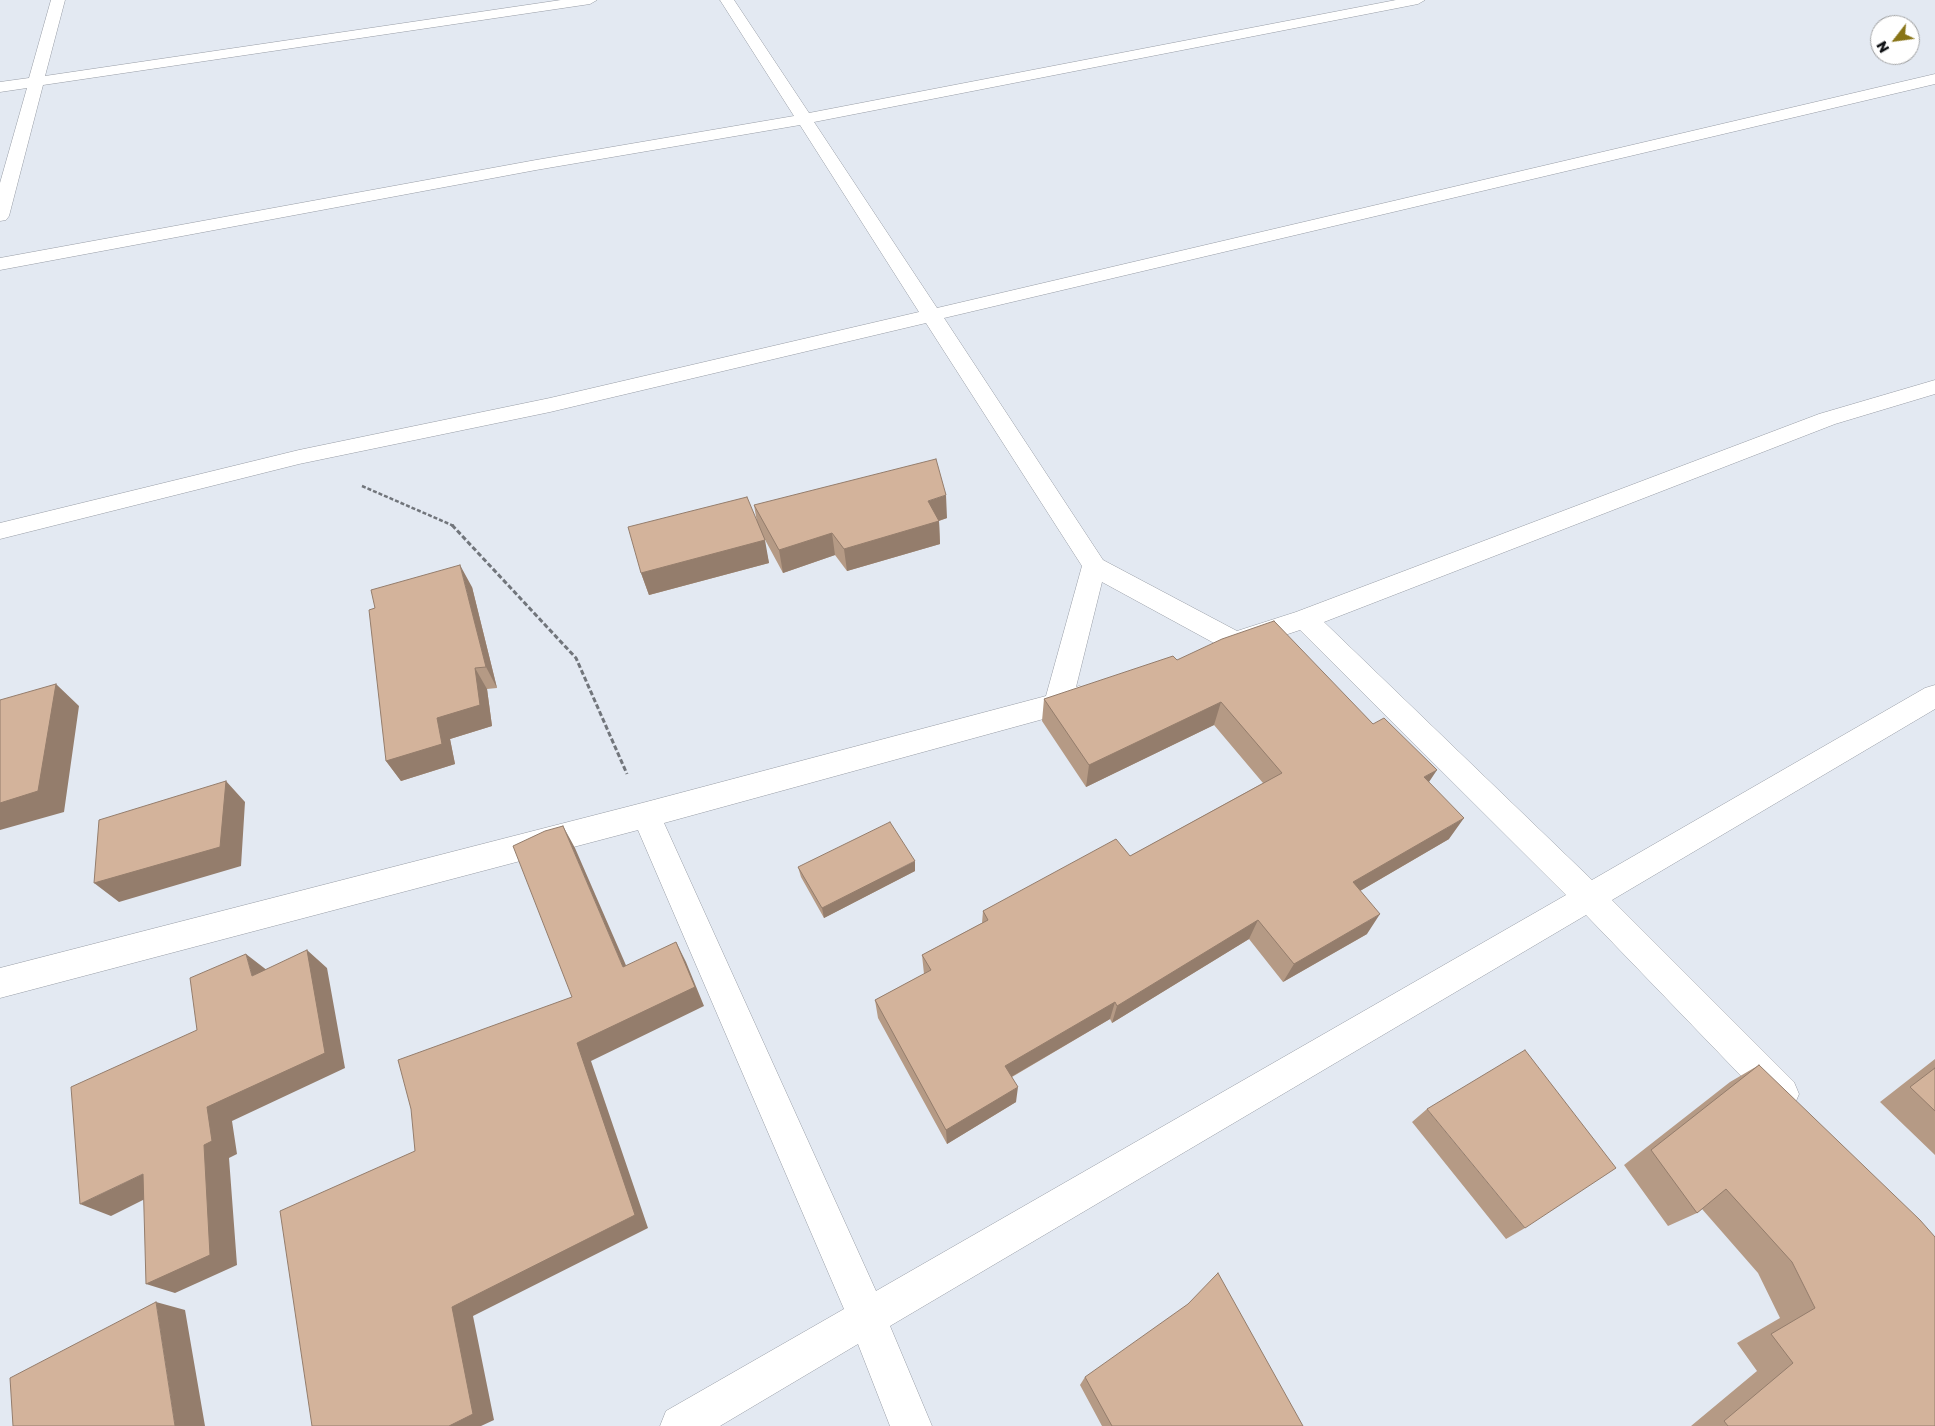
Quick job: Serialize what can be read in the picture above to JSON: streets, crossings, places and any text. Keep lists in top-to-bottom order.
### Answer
{
  "north": "bottom left"
}
